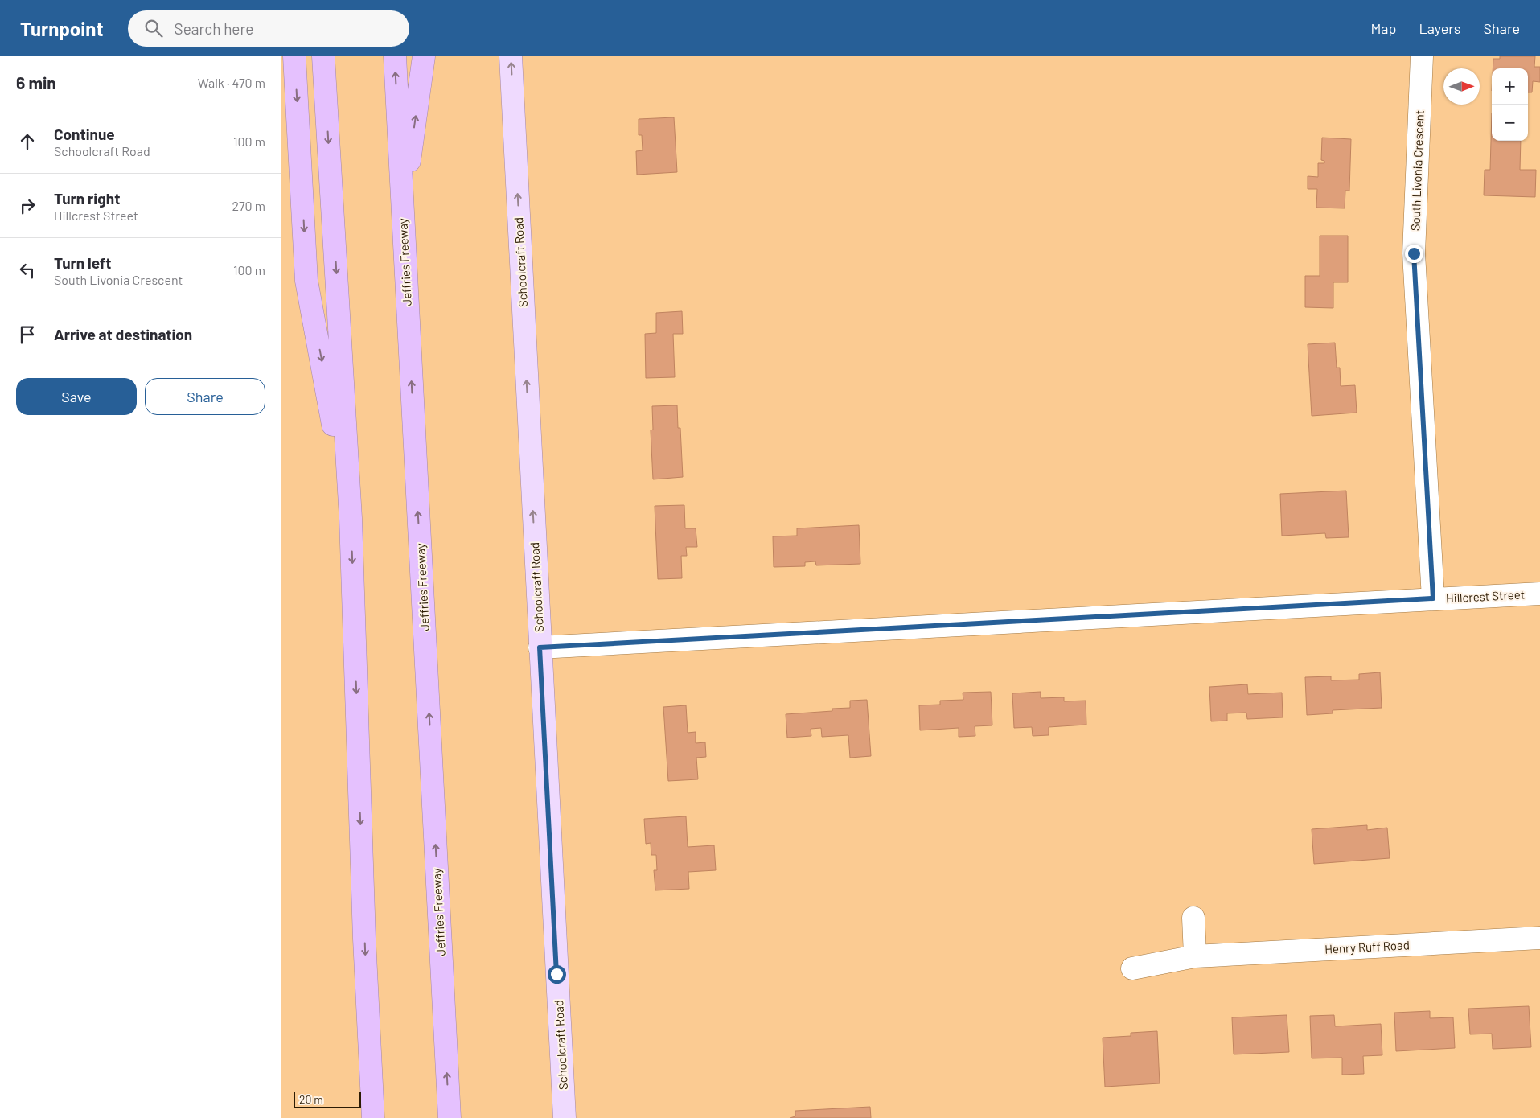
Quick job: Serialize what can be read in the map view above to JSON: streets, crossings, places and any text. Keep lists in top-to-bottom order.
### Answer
{
  "streets": {
    "highway": ["Jeffries Freeway"],
    "main road": ["Schoolcraft Road"],
    "street": ["South Livonia Crescent", "Hillcrest Street", "Henry Ruff Road"]
  },
  "crossings": [
    ["South Livonia Crescent", "Hillcrest Street"],
    ["Schoolcraft Road", "Hillcrest Street"]
  ],
  "one_way": ["Schoolcraft Road"],
  "scale_bar": "20 m",
  "north": "right",
  "page": {
    "header": "Turnpoint",
    "search": "Search here",
    "nav": ["Map", "Layers", "Share"],
    "heading": ["6 min", "Walk · 470 m"],
    "map_buttons": ["+", "−"],
    "list": [
      ["Continue", "Schoolcraft Road", "100 m"],
      ["Turn right", "Hillcrest Street", "270 m"],
      ["Turn left", "South Livonia Crescent", "100 m"],
      "Arrive at destination"
    ],
    "buttons": ["Save", "Share"],
    "scale": "20 m"
  }
}
